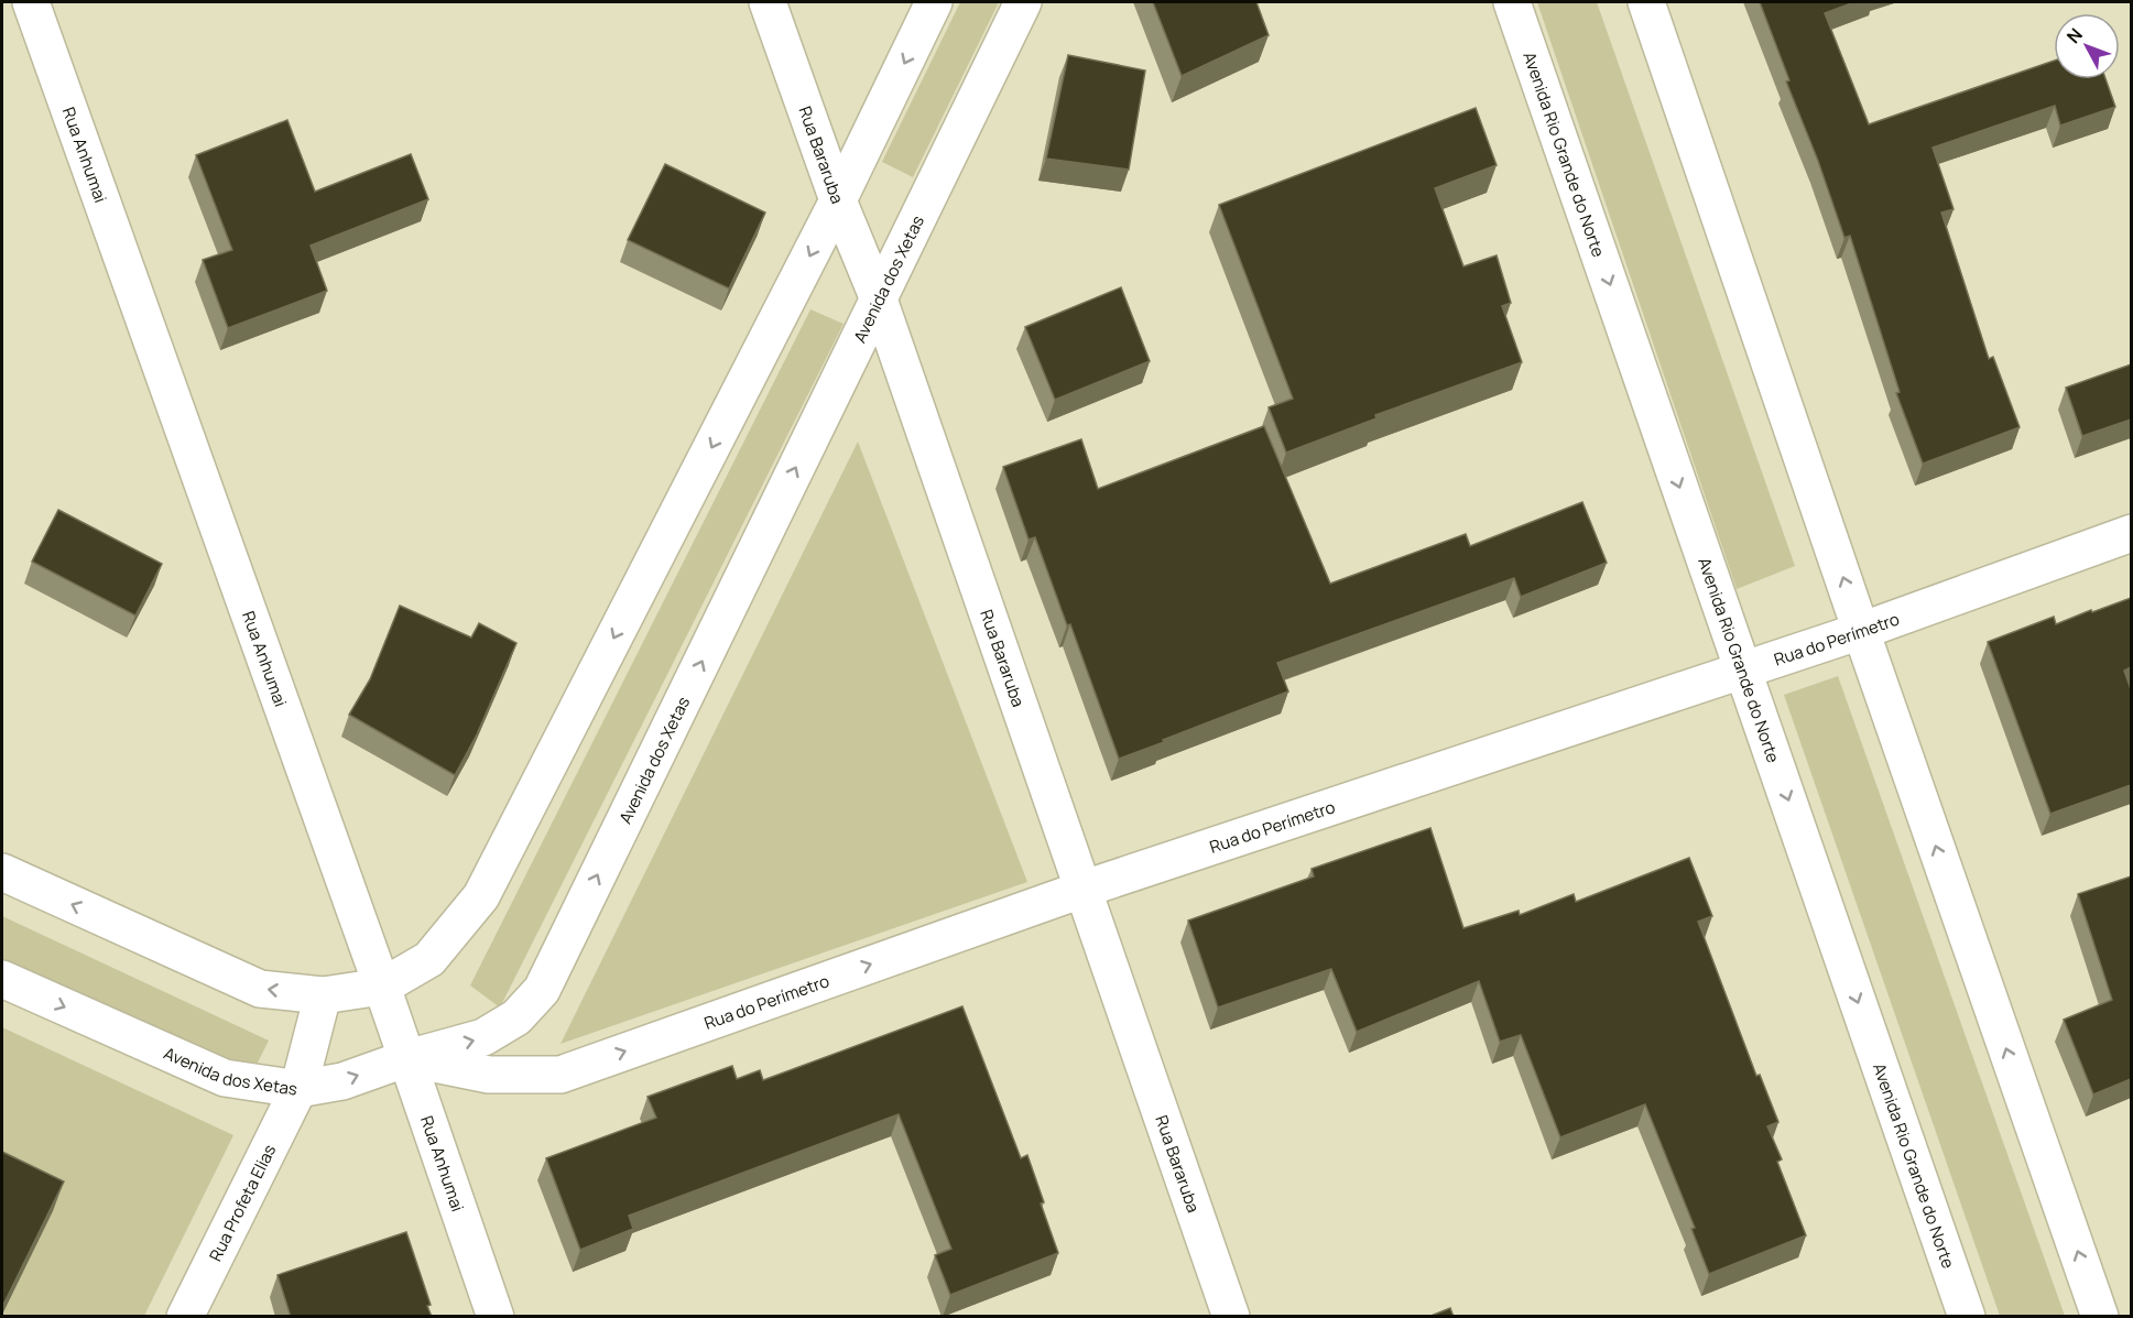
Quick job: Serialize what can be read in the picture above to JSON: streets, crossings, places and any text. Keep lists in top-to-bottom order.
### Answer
{
  "streets": {
    "street": [
      "Avenida Rio Grande do Norte",
      "Rua Anhumai",
      "Rua Bararuba",
      "Avenida dos Xetas",
      "Rua do Perímetro",
      "Rua Profeta Elias"
    ]
  },
  "crossings": [
    ["Avenida Rio Grande do Norte", "Rua do Perímetro"],
    ["Rua Anhumai", "Avenida dos Xetas"],
    ["Rua Anhumai", "Rua do Perímetro"],
    ["Rua Bararuba", "Avenida dos Xetas"],
    ["Rua Bararuba", "Rua do Perímetro"],
    ["Avenida dos Xetas", "Rua do Perímetro"],
    ["Avenida dos Xetas", "Rua Profeta Elias"]
  ],
  "one_way": ["Rua do Perímetro"],
  "north": "top left"
}
